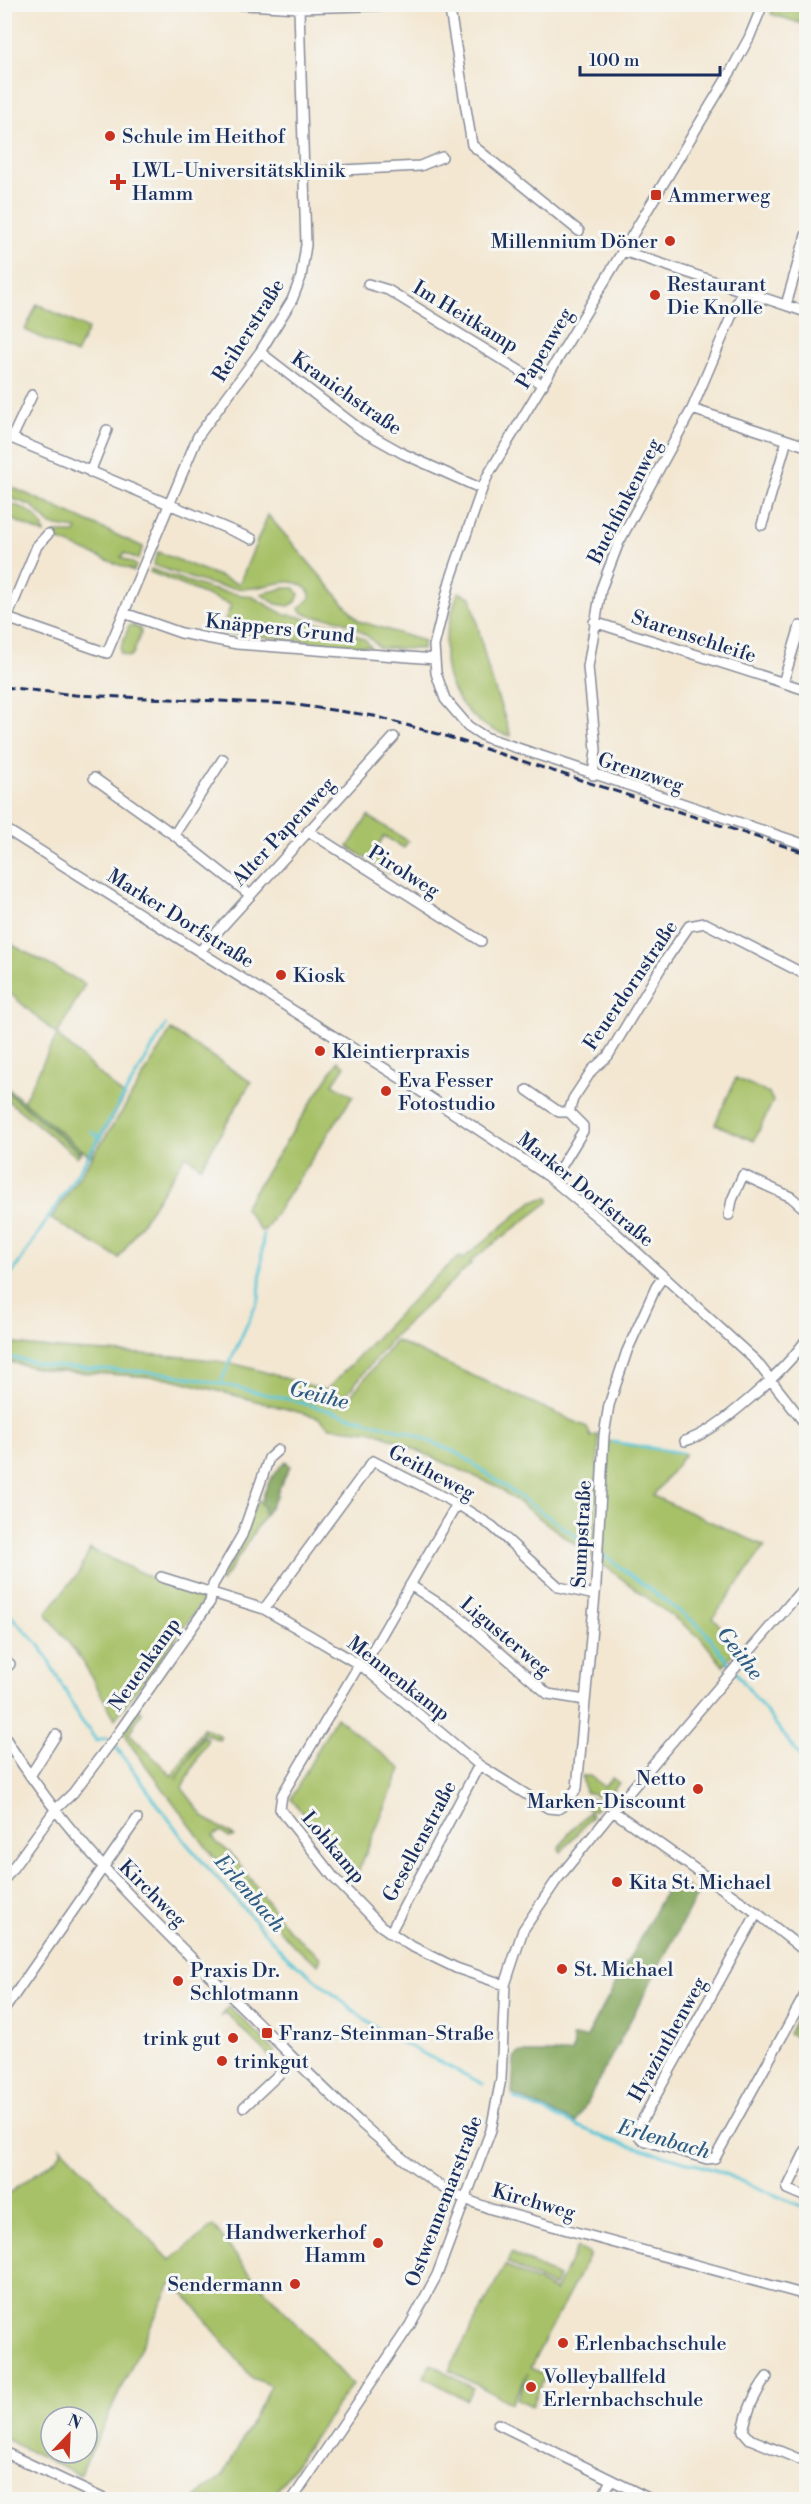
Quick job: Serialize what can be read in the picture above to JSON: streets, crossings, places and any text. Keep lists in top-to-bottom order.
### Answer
{
  "streets": {
    "street": [
      "Im Heitkamp",
      "Reiherstraße",
      "Papenweg",
      "Kranichstraße",
      "Buchfinkenweg",
      "Knäppers Grund",
      "Starenschleife",
      "Grenzweg",
      "Alter Papenweg",
      "Pirolweg",
      "Marker Dorfstraße",
      "Feuerdornstraße",
      "Geitheweg",
      "Sumpstraße",
      "Ligusterweg",
      "Neuenkamp",
      "Mennenkamp",
      "Gesellenstraße",
      "Lohkamp",
      "Kirchweg",
      "Hyazinthenweg",
      "Ostwennemarstraße"
    ]
  },
  "crossings": [
    ["Im Heitkamp", "Papenweg"],
    ["Reiherstraße", "Kranichstraße"],
    ["Reiherstraße", "Knäppers Grund"],
    ["Papenweg", "Kranichstraße"],
    ["Papenweg", "Knäppers Grund"],
    ["Papenweg", "Grenzweg"],
    ["Buchfinkenweg", "Starenschleife"],
    ["Buchfinkenweg", "Grenzweg"],
    ["Alter Papenweg", "Pirolweg"],
    ["Alter Papenweg", "Marker Dorfstraße"],
    ["Marker Dorfstraße", "Sumpstraße"],
    ["Geitheweg", "Sumpstraße"],
    ["Geitheweg", "Mennenkamp"],
    ["Geitheweg", "Lohkamp"],
    ["Sumpstraße", "Ligusterweg"],
    ["Sumpstraße", "Mennenkamp"],
    ["Ligusterweg", "Lohkamp"],
    ["Neuenkamp", "Mennenkamp"],
    ["Neuenkamp", "Kirchweg"],
    ["Mennenkamp", "Gesellenstraße"],
    ["Mennenkamp", "Lohkamp"],
    ["Gesellenstraße", "Lohkamp"],
    ["Lohkamp", "Ostwennemarstraße"],
    ["Kirchweg", "Ostwennemarstraße"]
  ],
  "water": ["Geithe", "Erlenbach"],
  "places": {
    "other": [
      "Schule im Heithof",
      "Millennium Döner",
      "Restaurant Die Knolle",
      "Kiosk",
      "Kleintierpraxis",
      "Eva Fesser Fotostudio",
      "Netto Marken-Discount",
      "Kita St. Michael",
      "St. Michael",
      "Praxis Dr. Schlotmann",
      "trink gut",
      "trinkgut",
      "Handwerkerhof Hamm",
      "Sendermann",
      "Erlenbachschule",
      "Volleyballfeld Erlernbachschule"
    ],
    "health": ["LWL-Universitätsklinik Hamm"],
    "transit": ["Ammerweg", "Franz-Steinman-Straße"]
  },
  "scale_bar": "100 m",
  "north": "top right"
}
